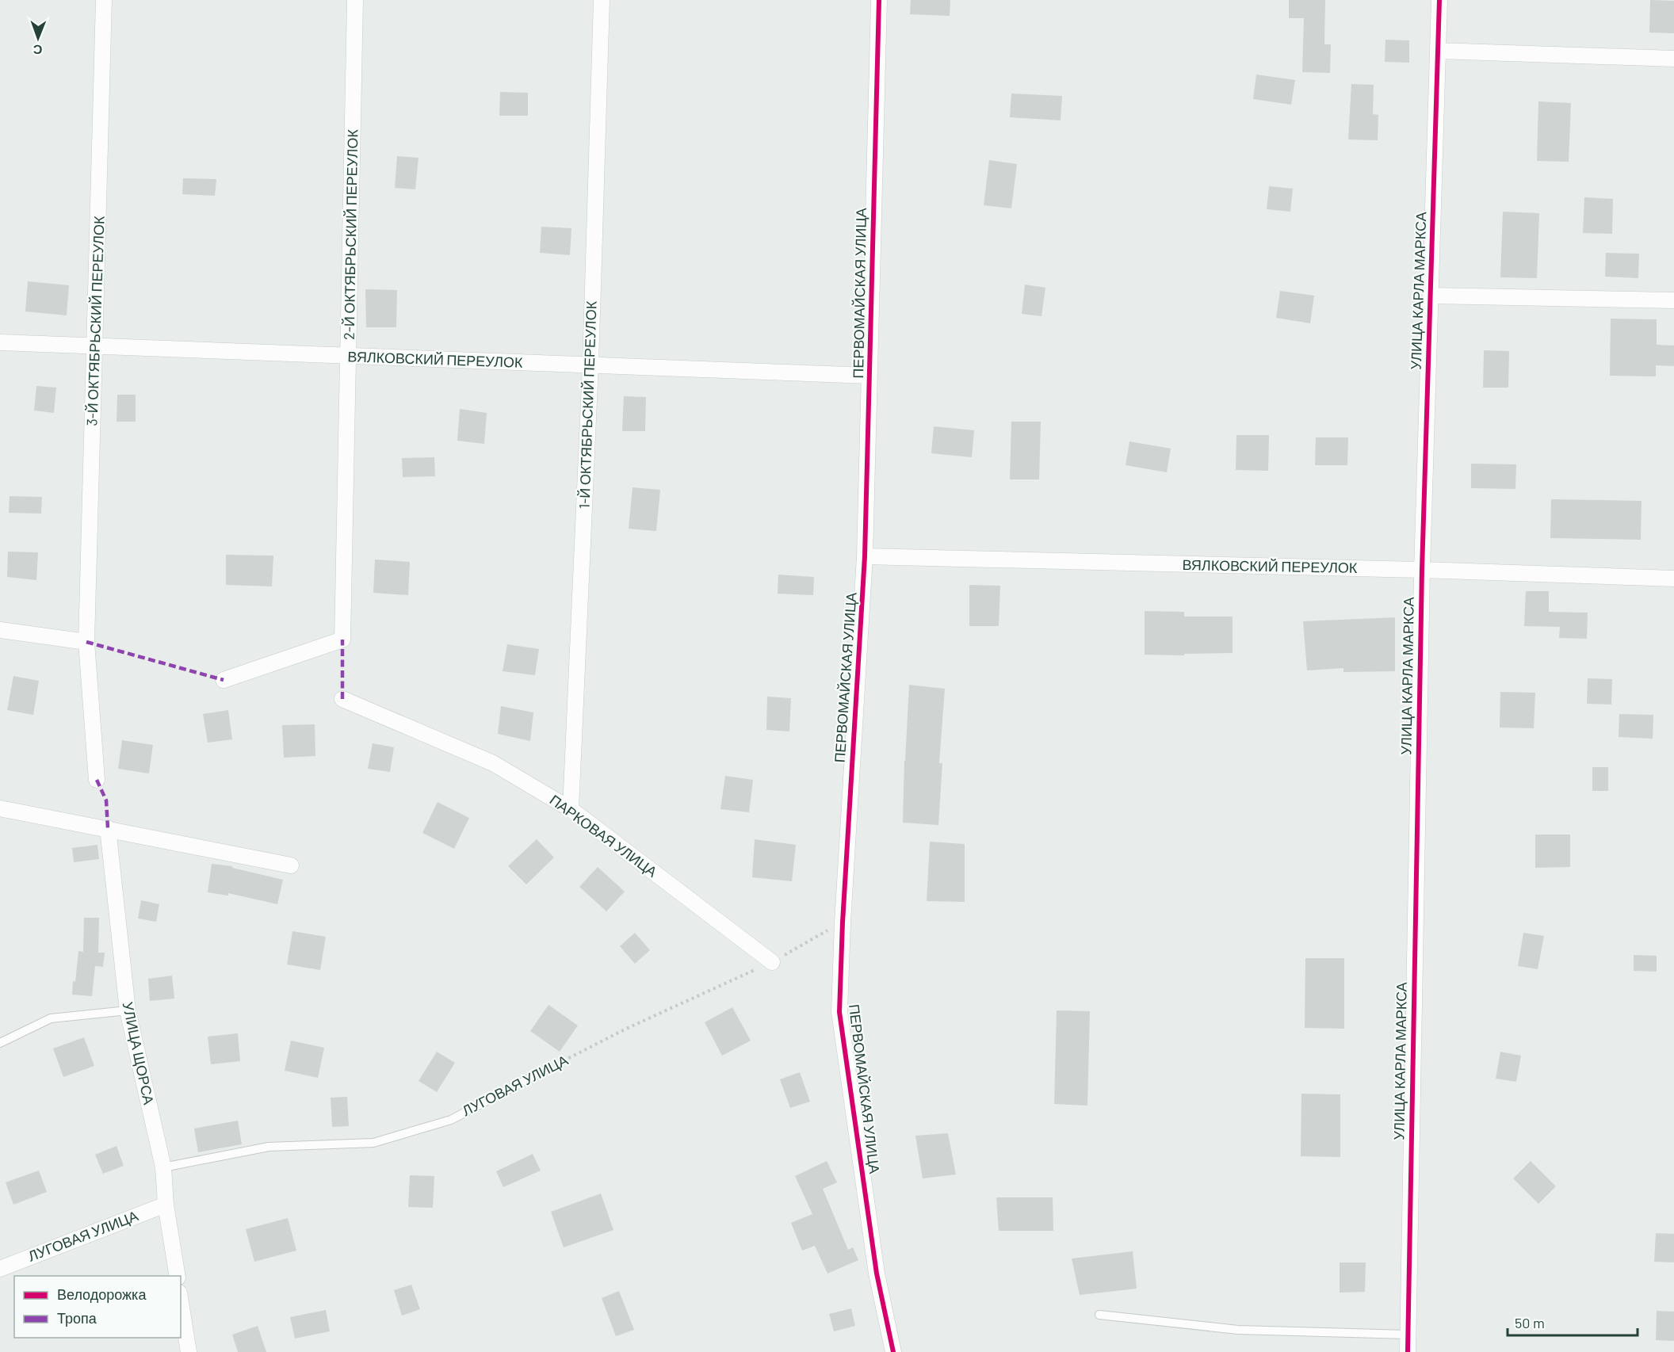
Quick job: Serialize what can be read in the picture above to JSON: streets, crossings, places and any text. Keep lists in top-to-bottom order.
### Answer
{
  "streets": {
    "street": [
      "2-Й ОКТЯБРЬСКИЙ ПЕРЕУЛОК",
      "УЛИЦА КАРЛА МАРКСА",
      "ПЕРВОМАЙСКАЯ УЛИЦА",
      "3-Й ОКТЯБРЬСКИЙ ПЕРЕУЛОК",
      "ВЯЛКОВСКИЙ ПЕРЕУЛОК",
      "1-Й ОКТЯБРЬСКИЙ ПЕРЕУЛОК",
      "ПАРКОВАЯ УЛИЦА",
      "УЛИЦА ЩОРСА",
      "ЛУГОВАЯ УЛИЦА"
    ]
  },
  "crossings": [
    ["2-Й ОКТЯБРЬСКИЙ ПЕРЕУЛОК", "ВЯЛКОВСКИЙ ПЕРЕУЛОК"],
    ["УЛИЦА КАРЛА МАРКСА", "ВЯЛКОВСКИЙ ПЕРЕУЛОК"],
    ["ПЕРВОМАЙСКАЯ УЛИЦА", "ВЯЛКОВСКИЙ ПЕРЕУЛОК"],
    ["ПЕРВОМАЙСКАЯ УЛИЦА", "ЛУГОВАЯ УЛИЦА"],
    ["3-Й ОКТЯБРЬСКИЙ ПЕРЕУЛОК", "ВЯЛКОВСКИЙ ПЕРЕУЛОК"],
    ["ВЯЛКОВСКИЙ ПЕРЕУЛОК", "1-Й ОКТЯБРЬСКИЙ ПЕРЕУЛОК"],
    ["1-Й ОКТЯБРЬСКИЙ ПЕРЕУЛОК", "ПАРКОВАЯ УЛИЦА"],
    ["ПАРКОВАЯ УЛИЦА", "ЛУГОВАЯ УЛИЦА"],
    ["УЛИЦА ЩОРСА", "ЛУГОВАЯ УЛИЦА"]
  ],
  "legend": ["Велодорожка", "Тропа"],
  "scale_bar": "50 m",
  "north": "bottom"
}
